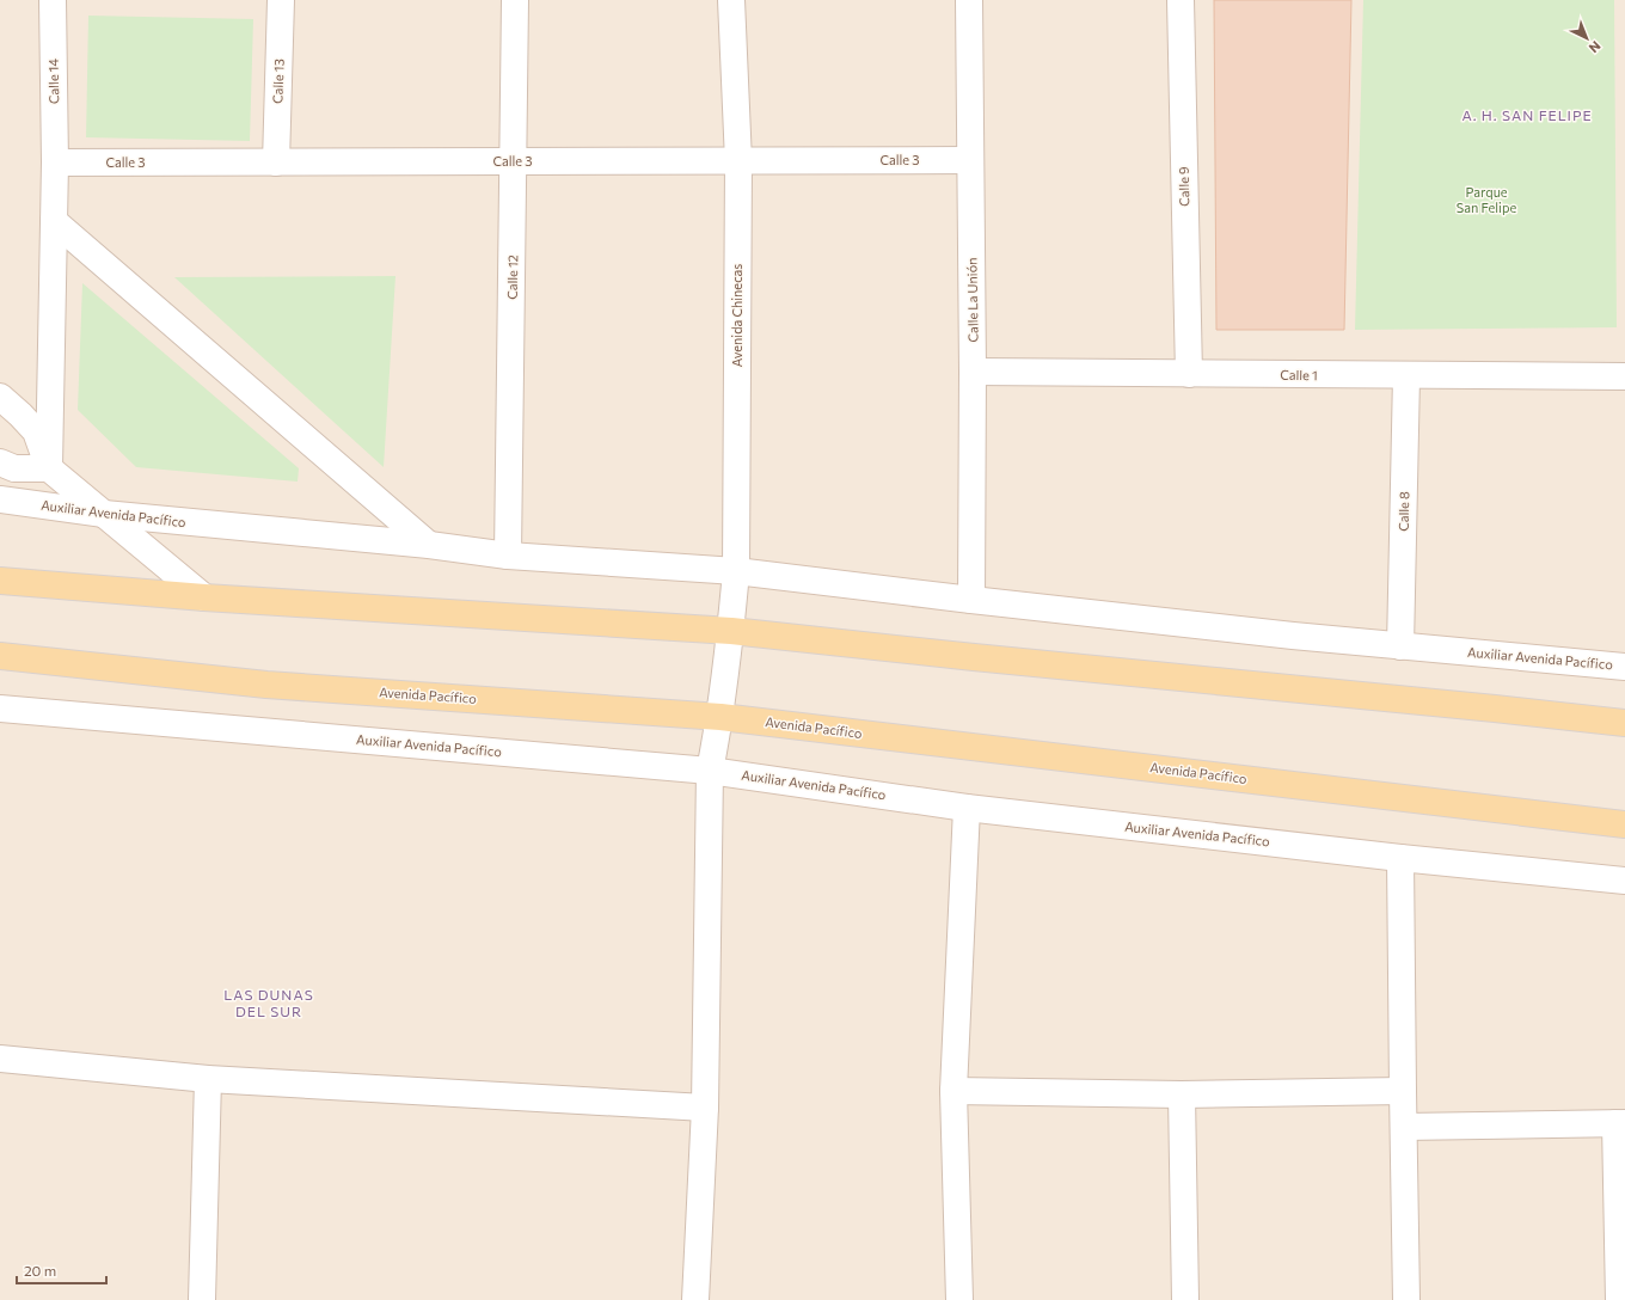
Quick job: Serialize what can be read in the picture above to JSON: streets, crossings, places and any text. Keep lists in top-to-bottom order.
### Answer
{
  "streets": {
    "main road": ["Avenida Pacífico"],
    "street": [
      "Calle 14",
      "Calle 13",
      "Calle 3",
      "Calle 9",
      "Calle 12",
      "Calle La Unión",
      "Avenida Chinecas",
      "Calle 1",
      "Calle 8",
      "Auxiliar Avenida Pacífico"
    ]
  },
  "crossings": [
    ["Calle 14", "Calle 3"],
    ["Calle 13", "Calle 3"],
    ["Calle 3", "Calle 12"],
    ["Calle 3", "Calle La Unión"],
    ["Calle 3", "Avenida Chinecas"],
    ["Calle 9", "Calle 1"],
    ["Calle 12", "Auxiliar Avenida Pacífico"],
    ["Calle La Unión", "Calle 1"],
    ["Calle La Unión", "Auxiliar Avenida Pacífico"],
    ["Avenida Chinecas", "Auxiliar Avenida Pacífico"],
    ["Avenida Chinecas", "Avenida Pacífico"],
    ["Calle 1", "Calle 8"],
    ["Calle 8", "Auxiliar Avenida Pacífico"]
  ],
  "districts": ["A. H. SAN FELIPE", "LAS DUNAS DEL SUR"],
  "parks": ["Parque San Felipe"],
  "scale_bar": "20 m",
  "north": "bottom right"
}
